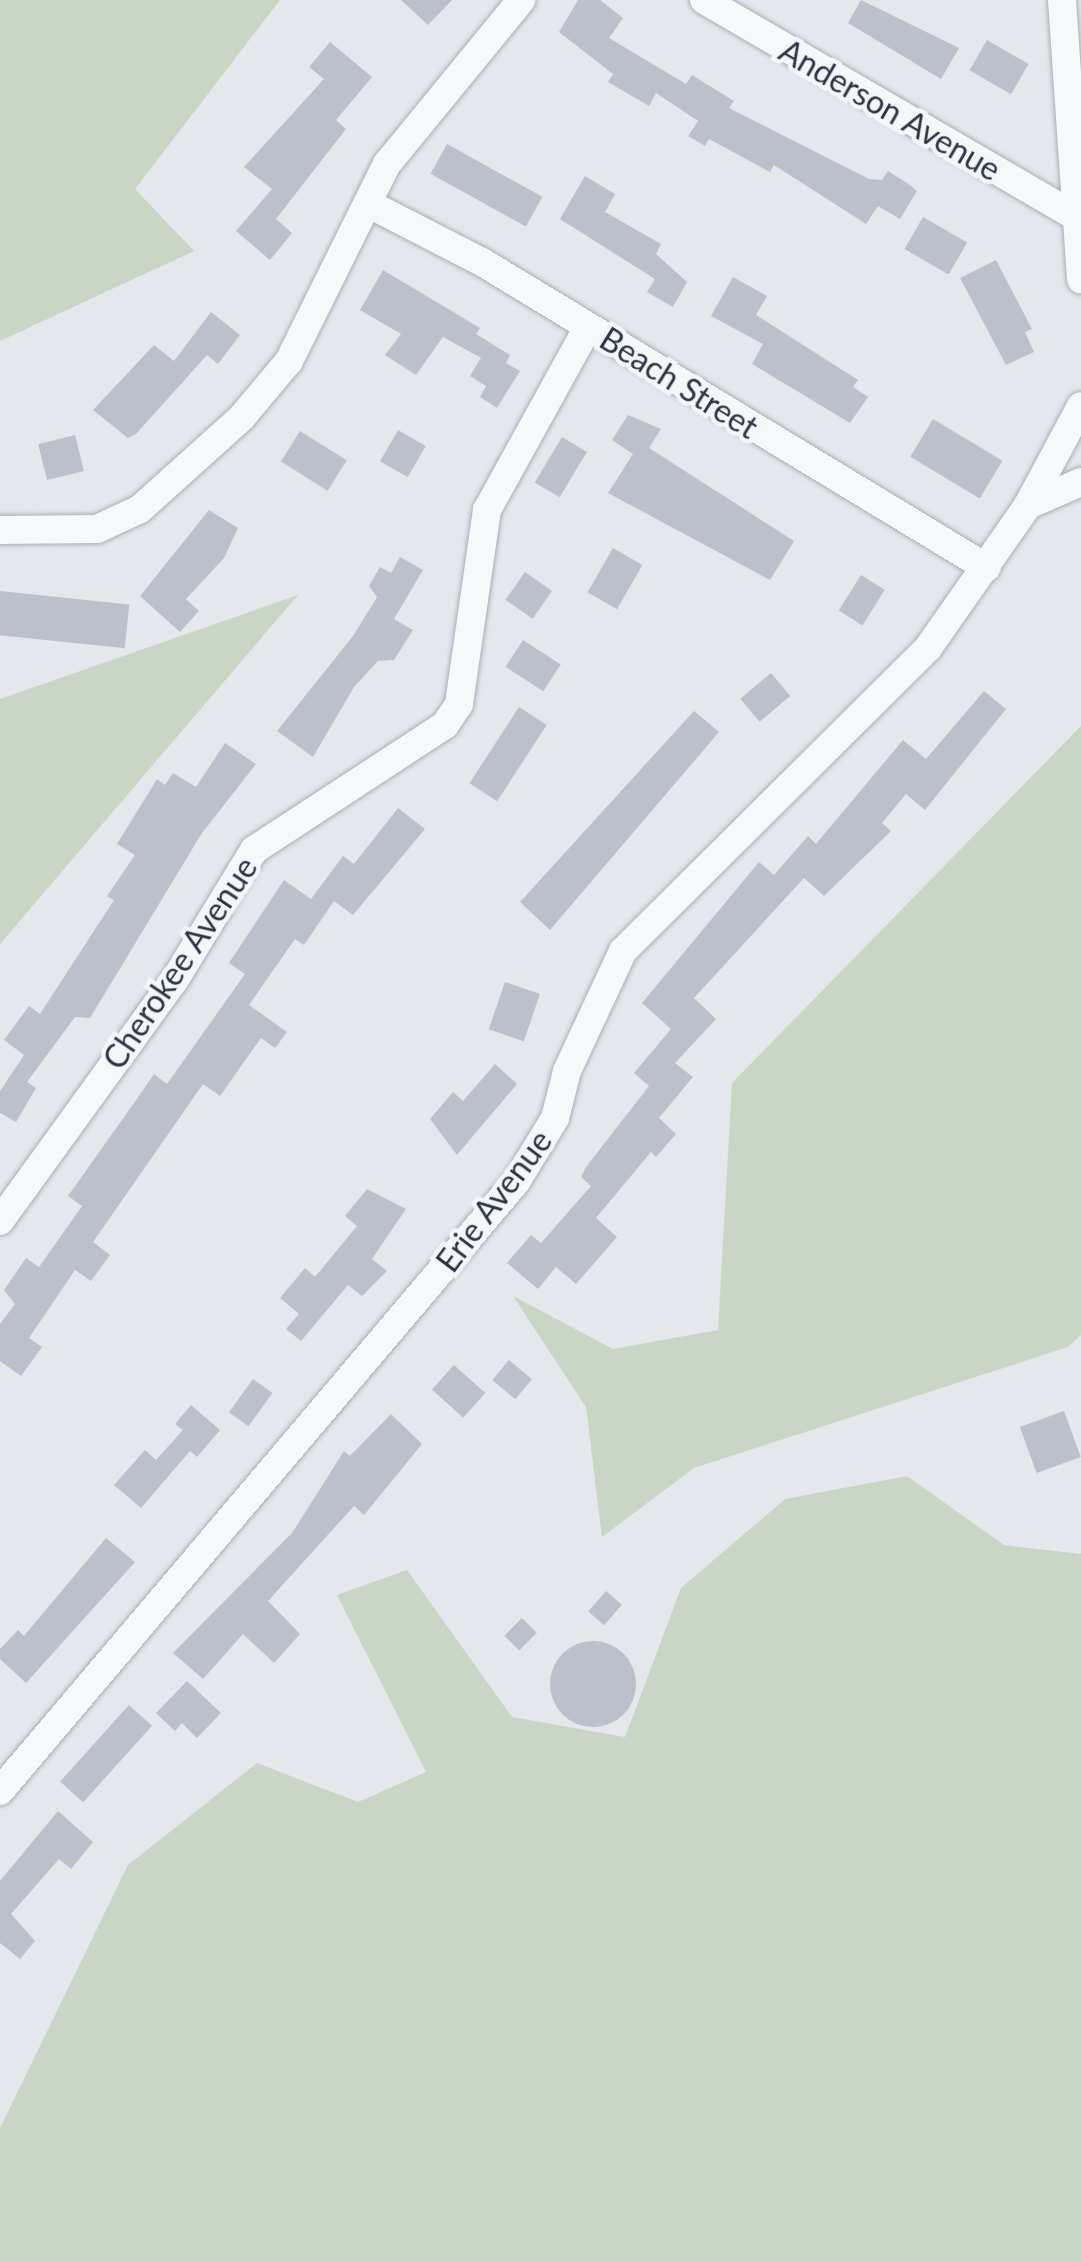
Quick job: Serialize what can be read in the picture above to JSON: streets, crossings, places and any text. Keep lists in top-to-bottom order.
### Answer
{
  "streets": {
    "street": [
      "Anderson Avenue",
      "Beach Street",
      "Cherokee Avenue",
      "Erie Avenue"
    ]
  },
  "crossings": [
    ["Beach Street", "Cherokee Avenue"],
    ["Beach Street", "Erie Avenue"]
  ]
}
